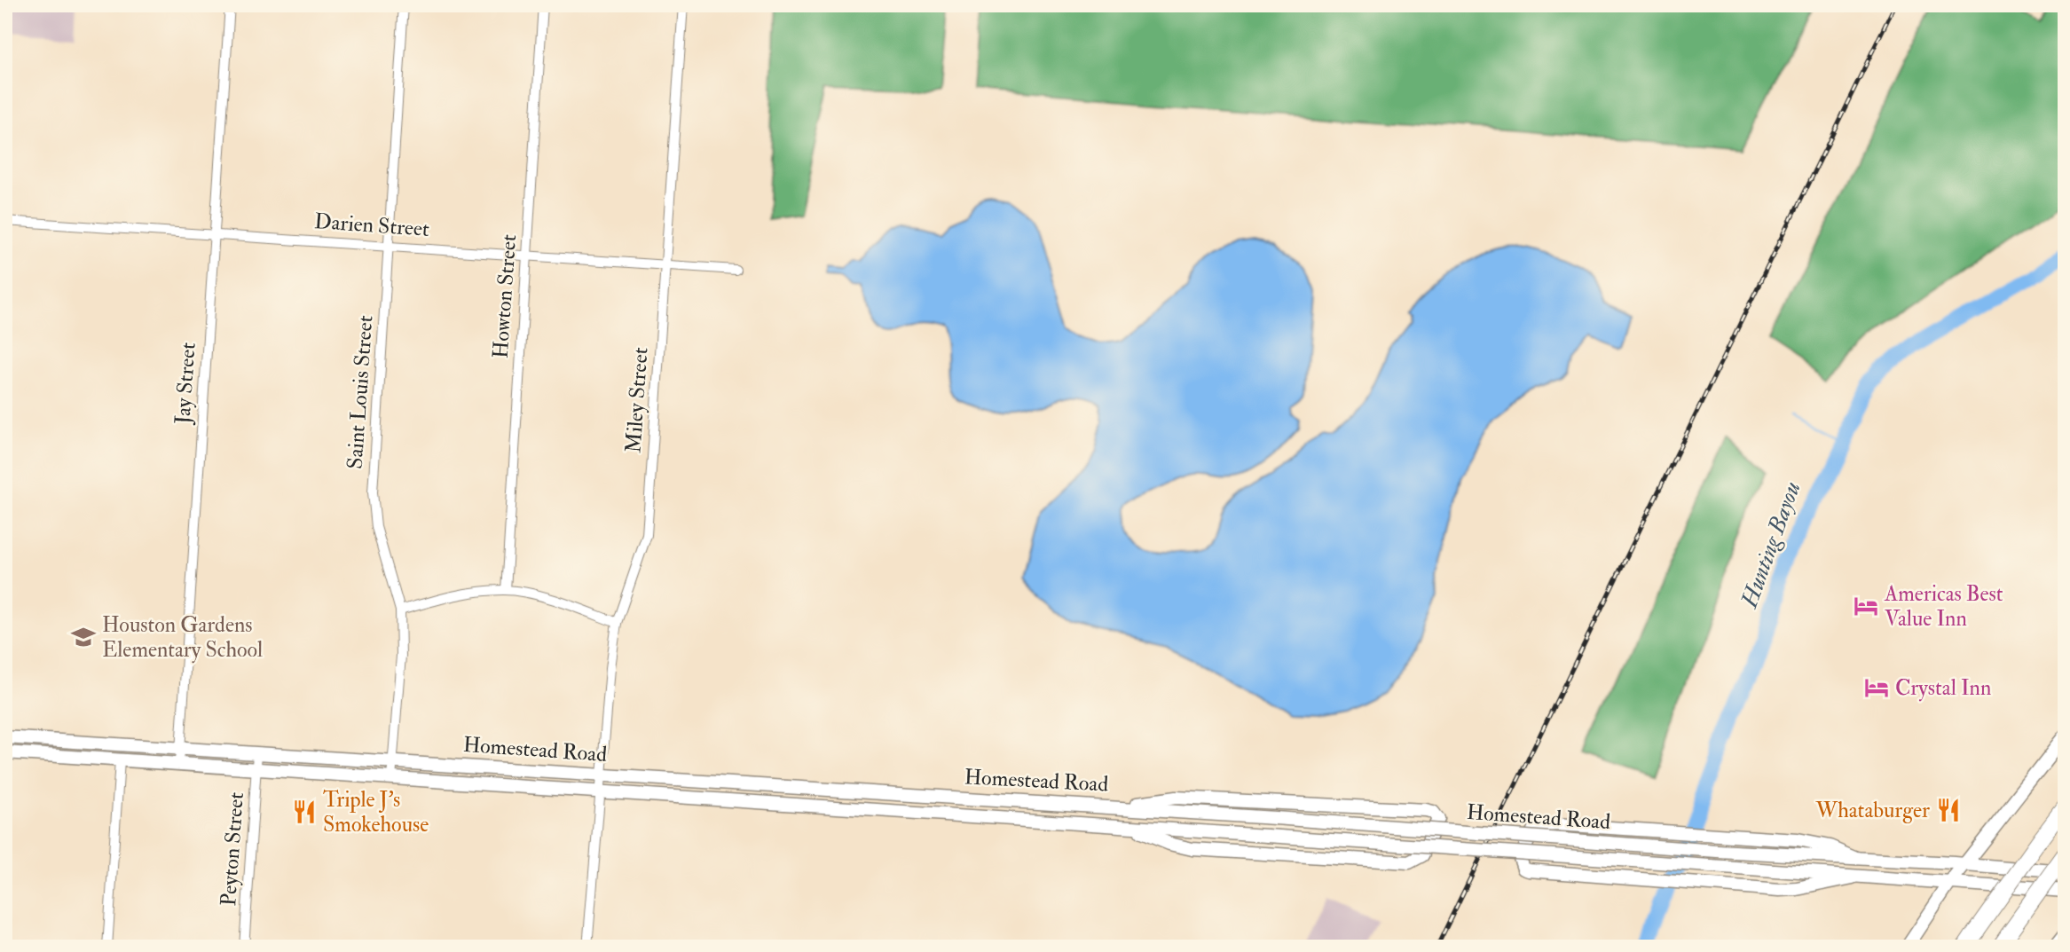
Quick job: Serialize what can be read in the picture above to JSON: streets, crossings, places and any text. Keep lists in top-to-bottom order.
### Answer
{
  "streets": {
    "main road": ["Homestead Road"],
    "street": [
      "Darien Street",
      "Howton Street",
      "Jay Street",
      "Saint Louis Street",
      "Miley Street",
      "Peyton Street"
    ]
  },
  "crossings": [
    ["Darien Street", "Howton Street"],
    ["Darien Street", "Jay Street"],
    ["Darien Street", "Saint Louis Street"],
    ["Darien Street", "Miley Street"],
    ["Jay Street", "Homestead Road"],
    ["Saint Louis Street", "Homestead Road"],
    ["Miley Street", "Homestead Road"],
    ["Homestead Road", "Peyton Street"]
  ],
  "water": ["Hunting Bayou"],
  "places": {
    "hotel": ["Americas Best Value Inn", "Crystal Inn"],
    "school or university": ["Houston Gardens Elementary School"],
    "restaurant": ["Whataburger", "Triple J's Smokehouse"]
  }
}
